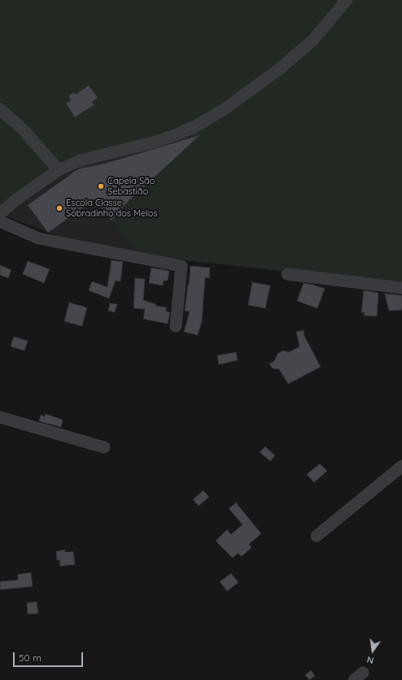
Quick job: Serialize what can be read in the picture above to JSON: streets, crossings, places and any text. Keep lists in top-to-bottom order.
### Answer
{
  "places": ["Capela São Sebastião", "Escola Classe Sobradinho dos Melos"],
  "scale_bar": "50 m",
  "north": "bottom"
}
